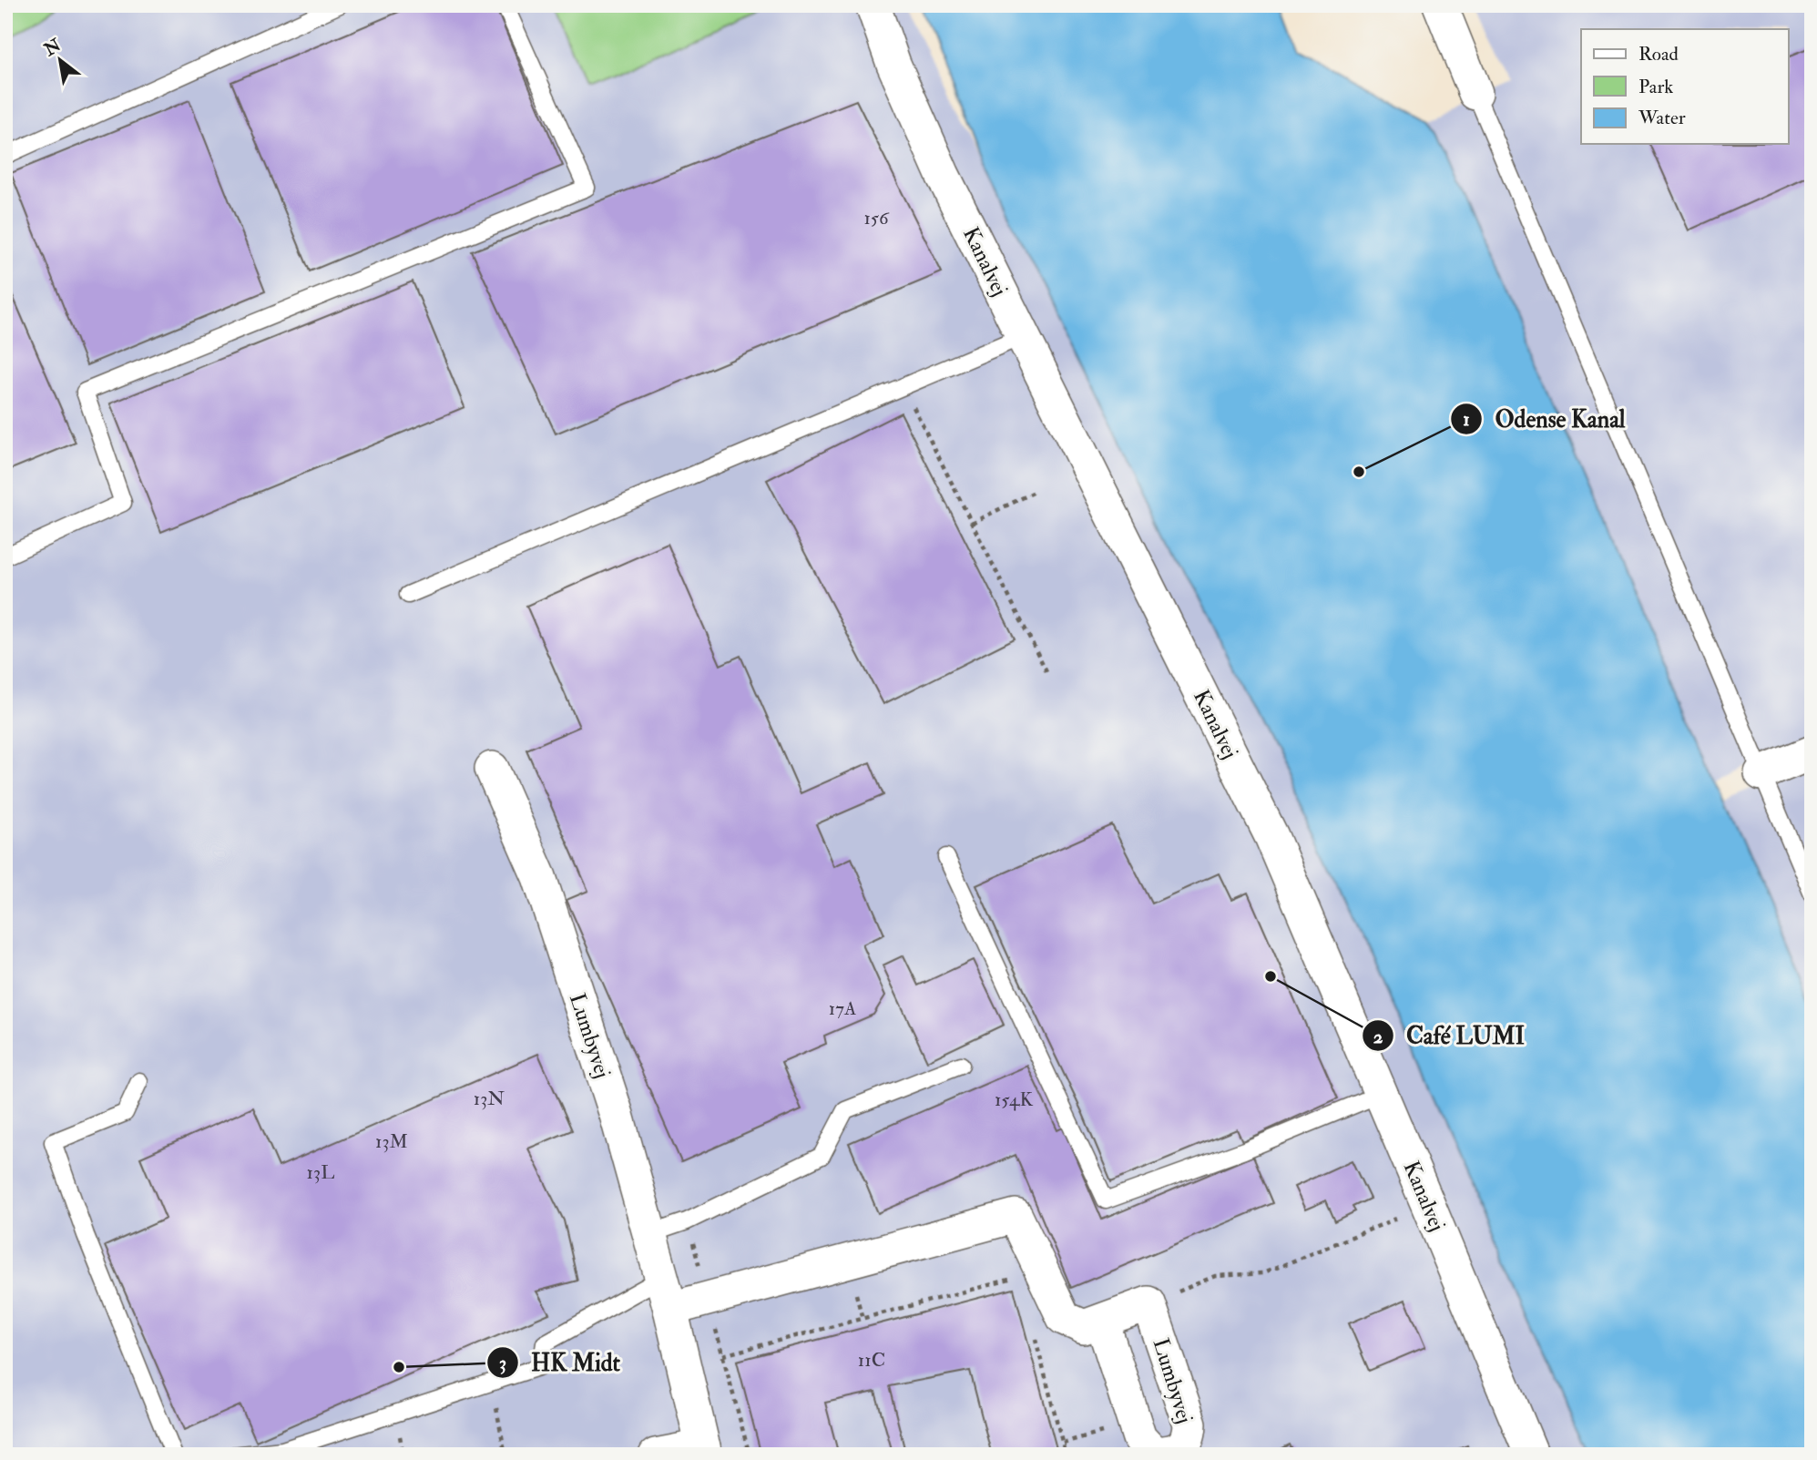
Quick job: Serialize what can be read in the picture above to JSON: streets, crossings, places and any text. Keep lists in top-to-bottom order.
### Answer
{
  "streets": {
    "street": ["Kanalvej", "Lumbyvej"]
  },
  "places": ["Odense Kanal", "Café LUMI", "HK Midt"],
  "house_numbers": [
    "156",
    "17A",
    "13N",
    "154K",
    "13M",
    "13L",
    "11C"
  ],
  "legend": ["Road", "Park", "Water"],
  "north": "top left"
}
